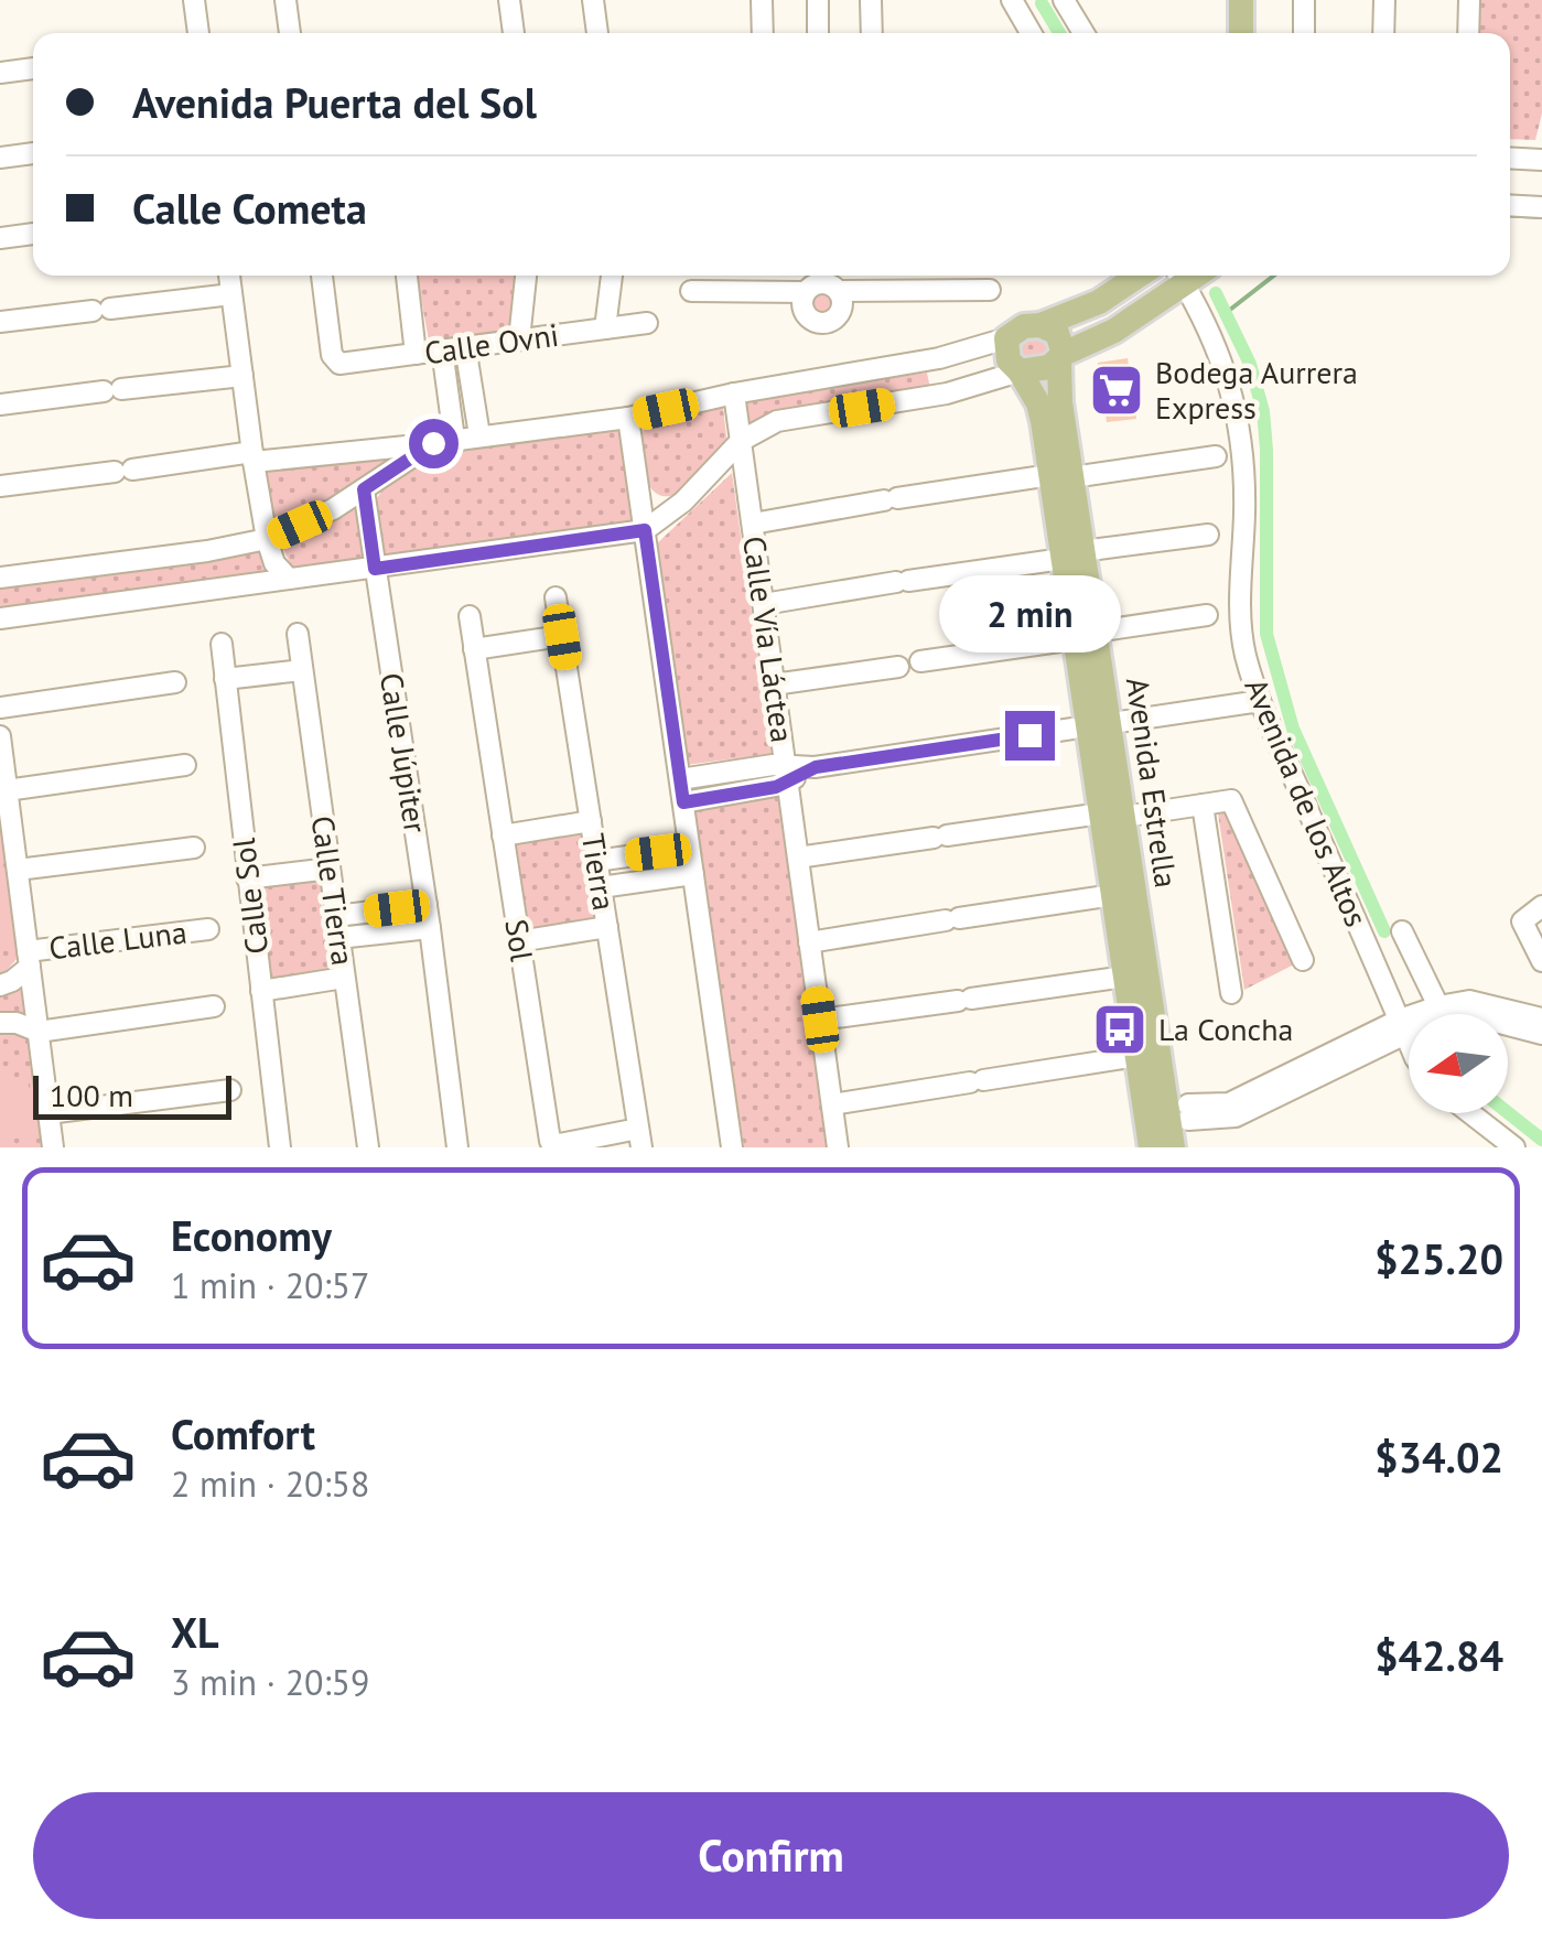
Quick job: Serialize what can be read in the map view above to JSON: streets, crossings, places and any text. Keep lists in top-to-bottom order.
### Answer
{
  "streets": {
    "main road": ["Avenida Estrella"],
    "street": [
      "Calle Ovni",
      "Calle Vía Láctea",
      "Calle Júpiter",
      "Avenida de los Altos",
      "Tierra",
      "Calle Tierra",
      "Calle Sol",
      "Calle Luna",
      "Sol"
    ]
  },
  "crossings": [
    ["Tierra", "Sol"]
  ],
  "places": {
    "supermarket": ["Bodega Aurrera Express"],
    "bus stop": ["La Concha"]
  },
  "scale_bar": "100 m",
  "north": "left",
  "page": {
    "banner": ["Avenida Puerta del Sol", "Calle Cometa"],
    "bubble": "2 min",
    "scale": "100 m",
    "list": [
      {
        "name": "Economy",
        "note": "1 min · 20:57",
        "value": "$25.20"
      },
      {
        "name": "Comfort",
        "note": "2 min · 20:58",
        "value": "$34.02"
      },
      {
        "name": "XL",
        "note": "3 min · 20:59",
        "value": "$42.84"
      }
    ],
    "buttons": "Confirm"
  }
}
